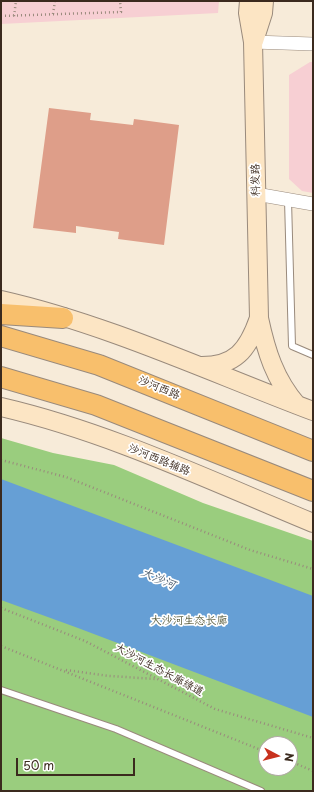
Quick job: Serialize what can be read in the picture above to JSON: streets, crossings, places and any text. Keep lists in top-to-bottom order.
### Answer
{
  "streets": {
    "main road": ["科发路", "沙河西路", "沙河西路辅路"],
    "path": ["大沙河生态长廊绿道"]
  },
  "water": ["大沙河"],
  "parks": ["大沙河生态长廊"],
  "scale_bar": "50 m",
  "north": "right"
}
